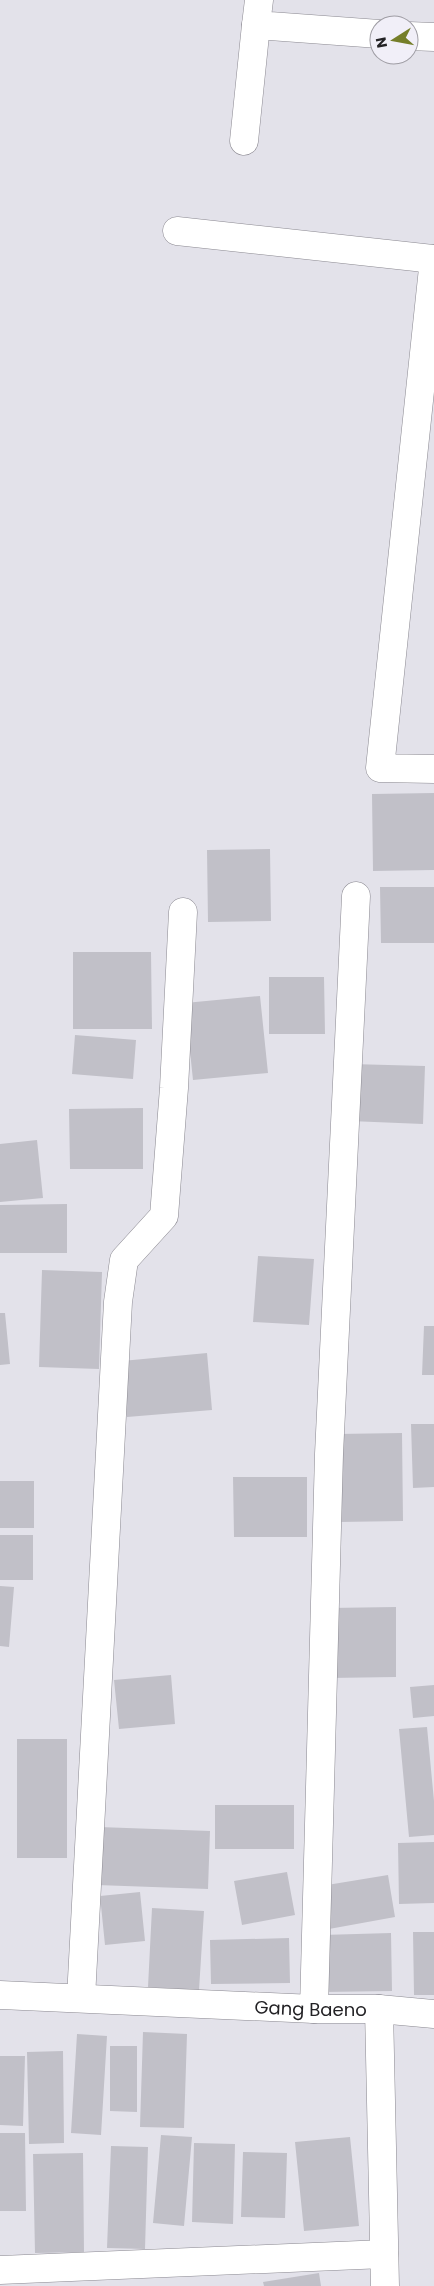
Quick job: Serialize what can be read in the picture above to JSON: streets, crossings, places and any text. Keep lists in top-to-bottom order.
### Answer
{
  "streets": {
    "street": ["Gang Baeno"]
  },
  "north": "left"
}
